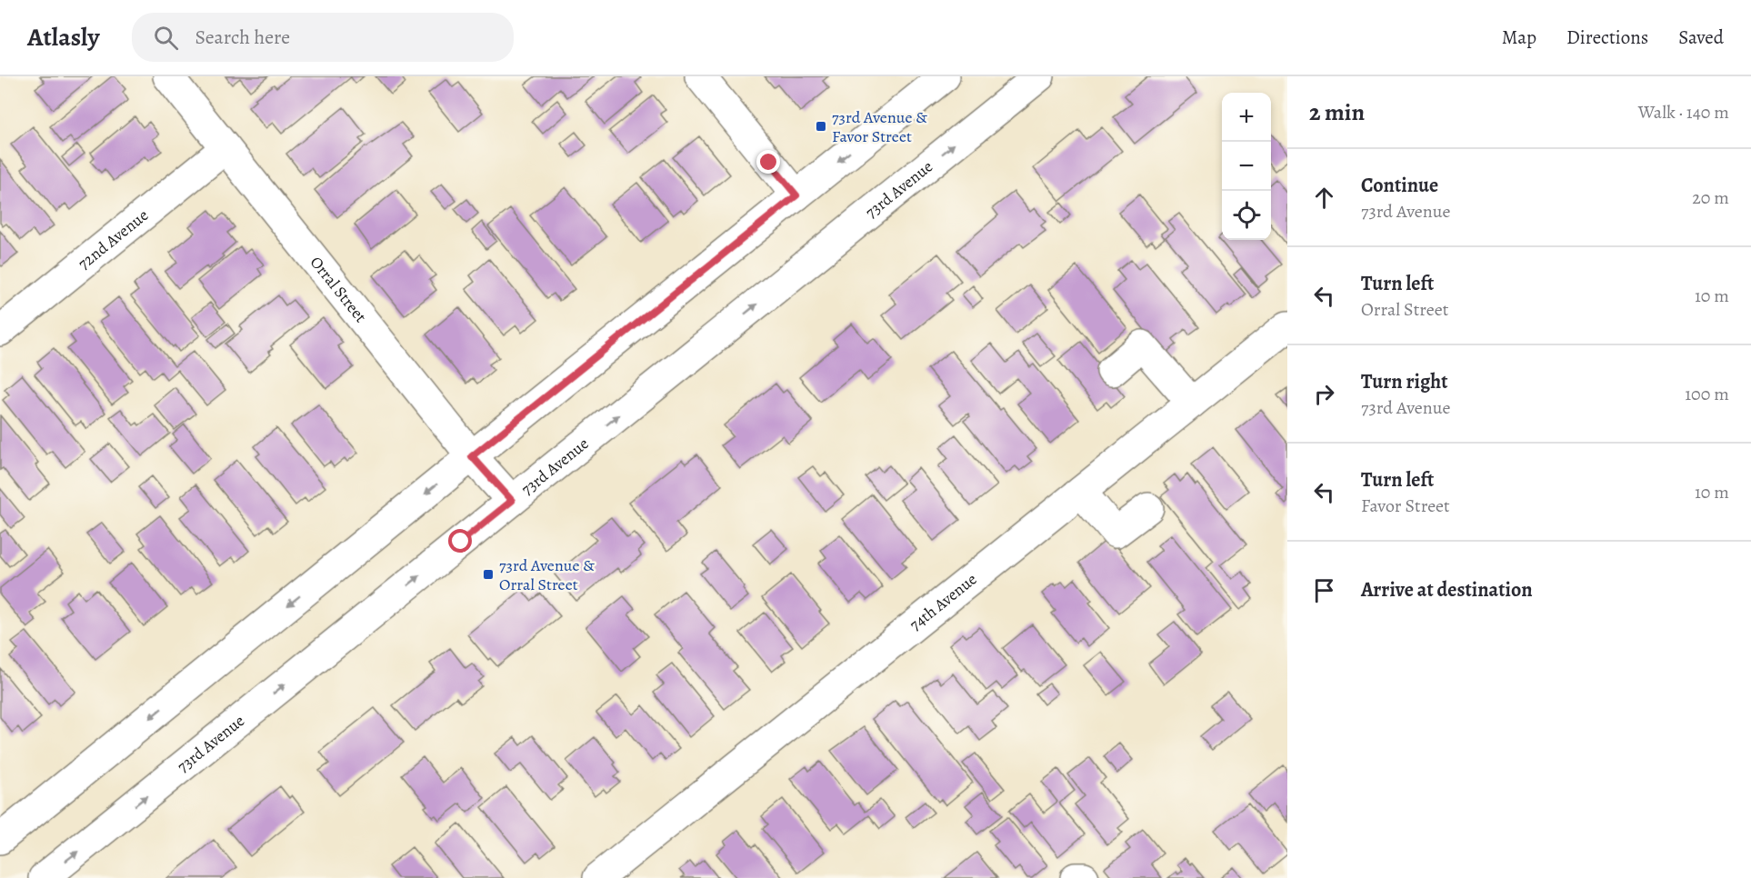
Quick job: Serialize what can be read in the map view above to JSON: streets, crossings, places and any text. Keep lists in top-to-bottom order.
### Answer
{
  "streets": {
    "main road": [
      "73rd Avenue",
      "72nd Avenue",
      "Orral Street",
      "74th Avenue"
    ]
  },
  "crossings": [
    ["73rd Avenue", "Orral Street"],
    ["72nd Avenue", "Orral Street"]
  ],
  "places": {
    "transit": ["73rd Avenue & Favor Street", "73rd Avenue & Orral Street"]
  },
  "page": {
    "header": "Atlasly",
    "search": "Search here",
    "nav": ["Map", "Directions", "Saved"],
    "heading": ["2 min", "Walk · 140 m"],
    "map_buttons": ["+", "−"],
    "list": [
      ["Continue", "73rd Avenue", "20 m"],
      ["Turn left", "Orral Street", "10 m"],
      ["Turn right", "73rd Avenue", "100 m"],
      ["Turn left", "Favor Street", "10 m"],
      "Arrive at destination"
    ]
  }
}
